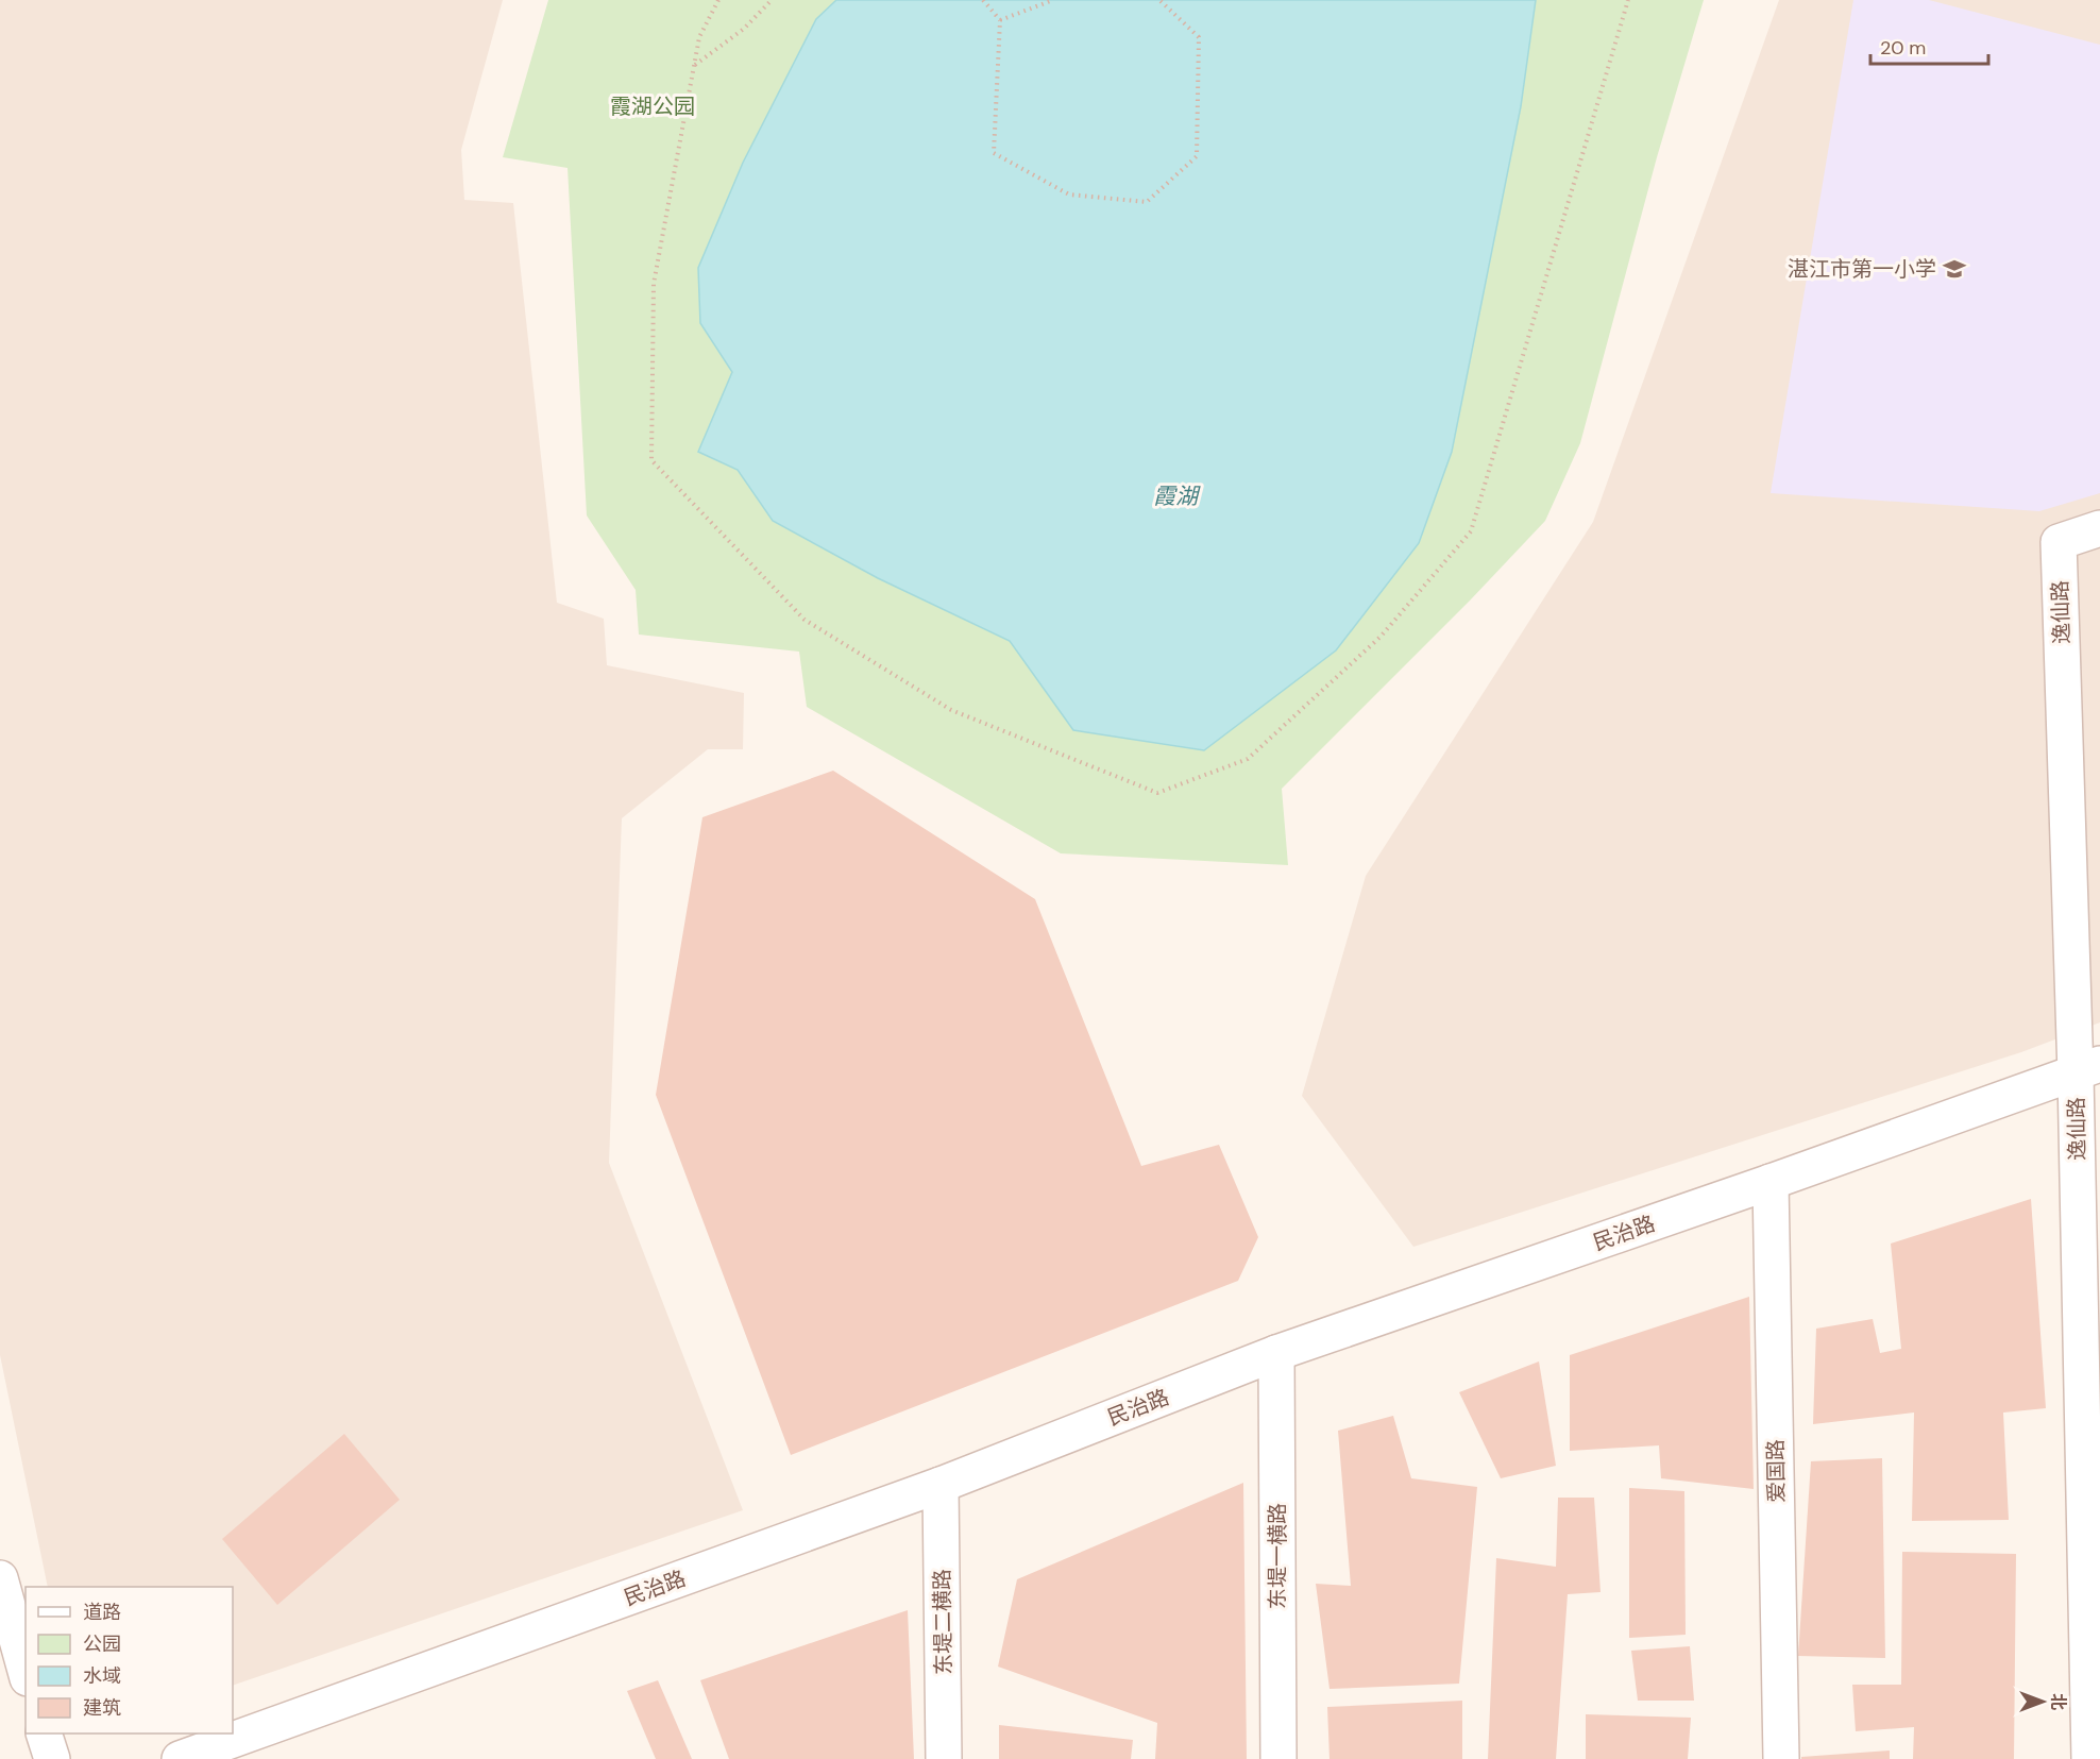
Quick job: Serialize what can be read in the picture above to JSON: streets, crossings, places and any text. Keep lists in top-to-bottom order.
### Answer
{
  "streets": {
    "street": [
      "逸仙路",
      "民治路",
      "爱国路",
      "东堤一横路",
      "东堤二横路"
    ]
  },
  "crossings": [
    ["逸仙路", "民治路"],
    ["民治路", "爱国路"],
    ["民治路", "东堤一横路"],
    ["民治路", "东堤二横路"]
  ],
  "water": ["霞湖"],
  "parks": ["霞湖公园"],
  "places": {
    "school or university": ["湛江市第一小学"]
  },
  "legend": [
    "道路",
    "公园",
    "水域",
    "建筑"
  ],
  "scale_bar": "20 m",
  "north": "right"
}
